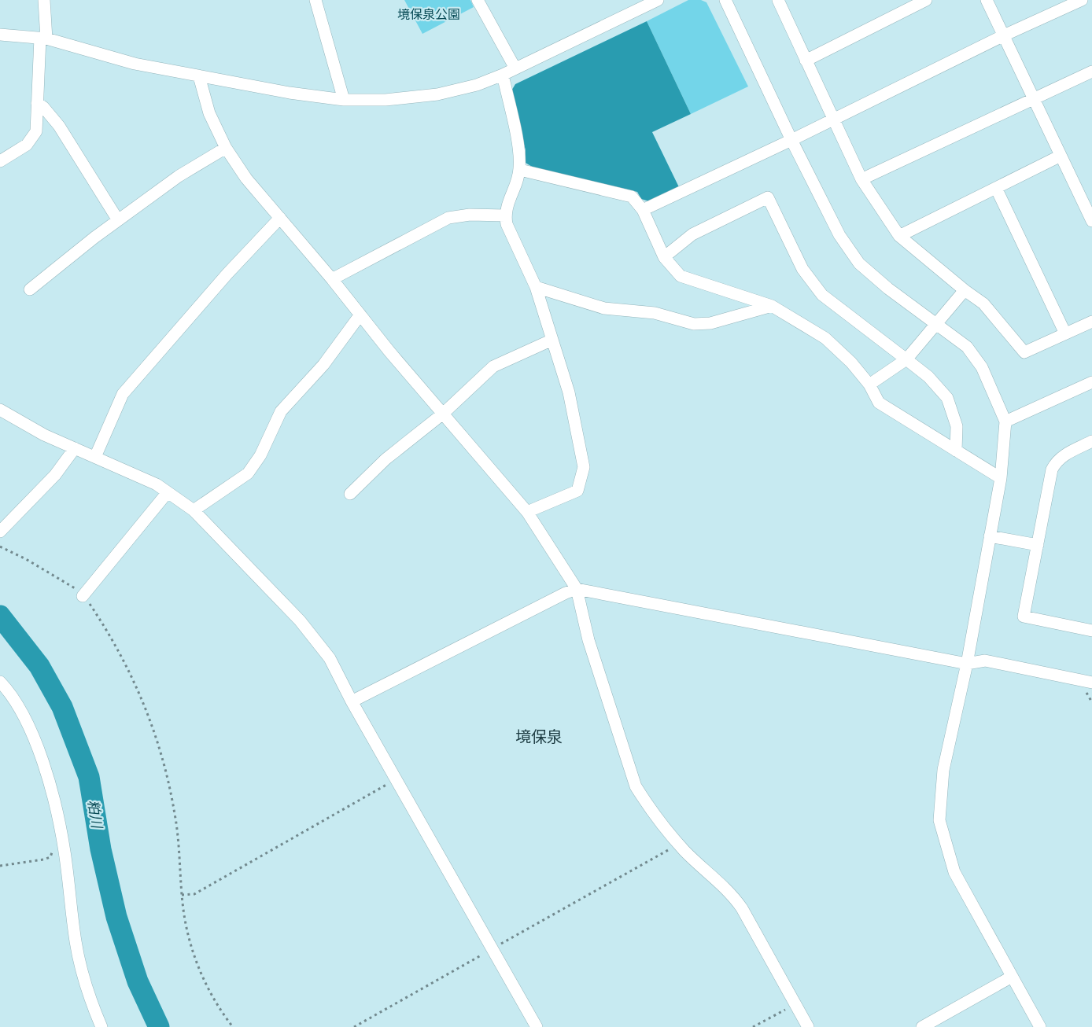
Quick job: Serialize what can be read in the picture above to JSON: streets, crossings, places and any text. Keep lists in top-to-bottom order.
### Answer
{
  "districts": ["境保泉"],
  "water": ["粕川"],
  "parks": ["境保泉公園"]
}
